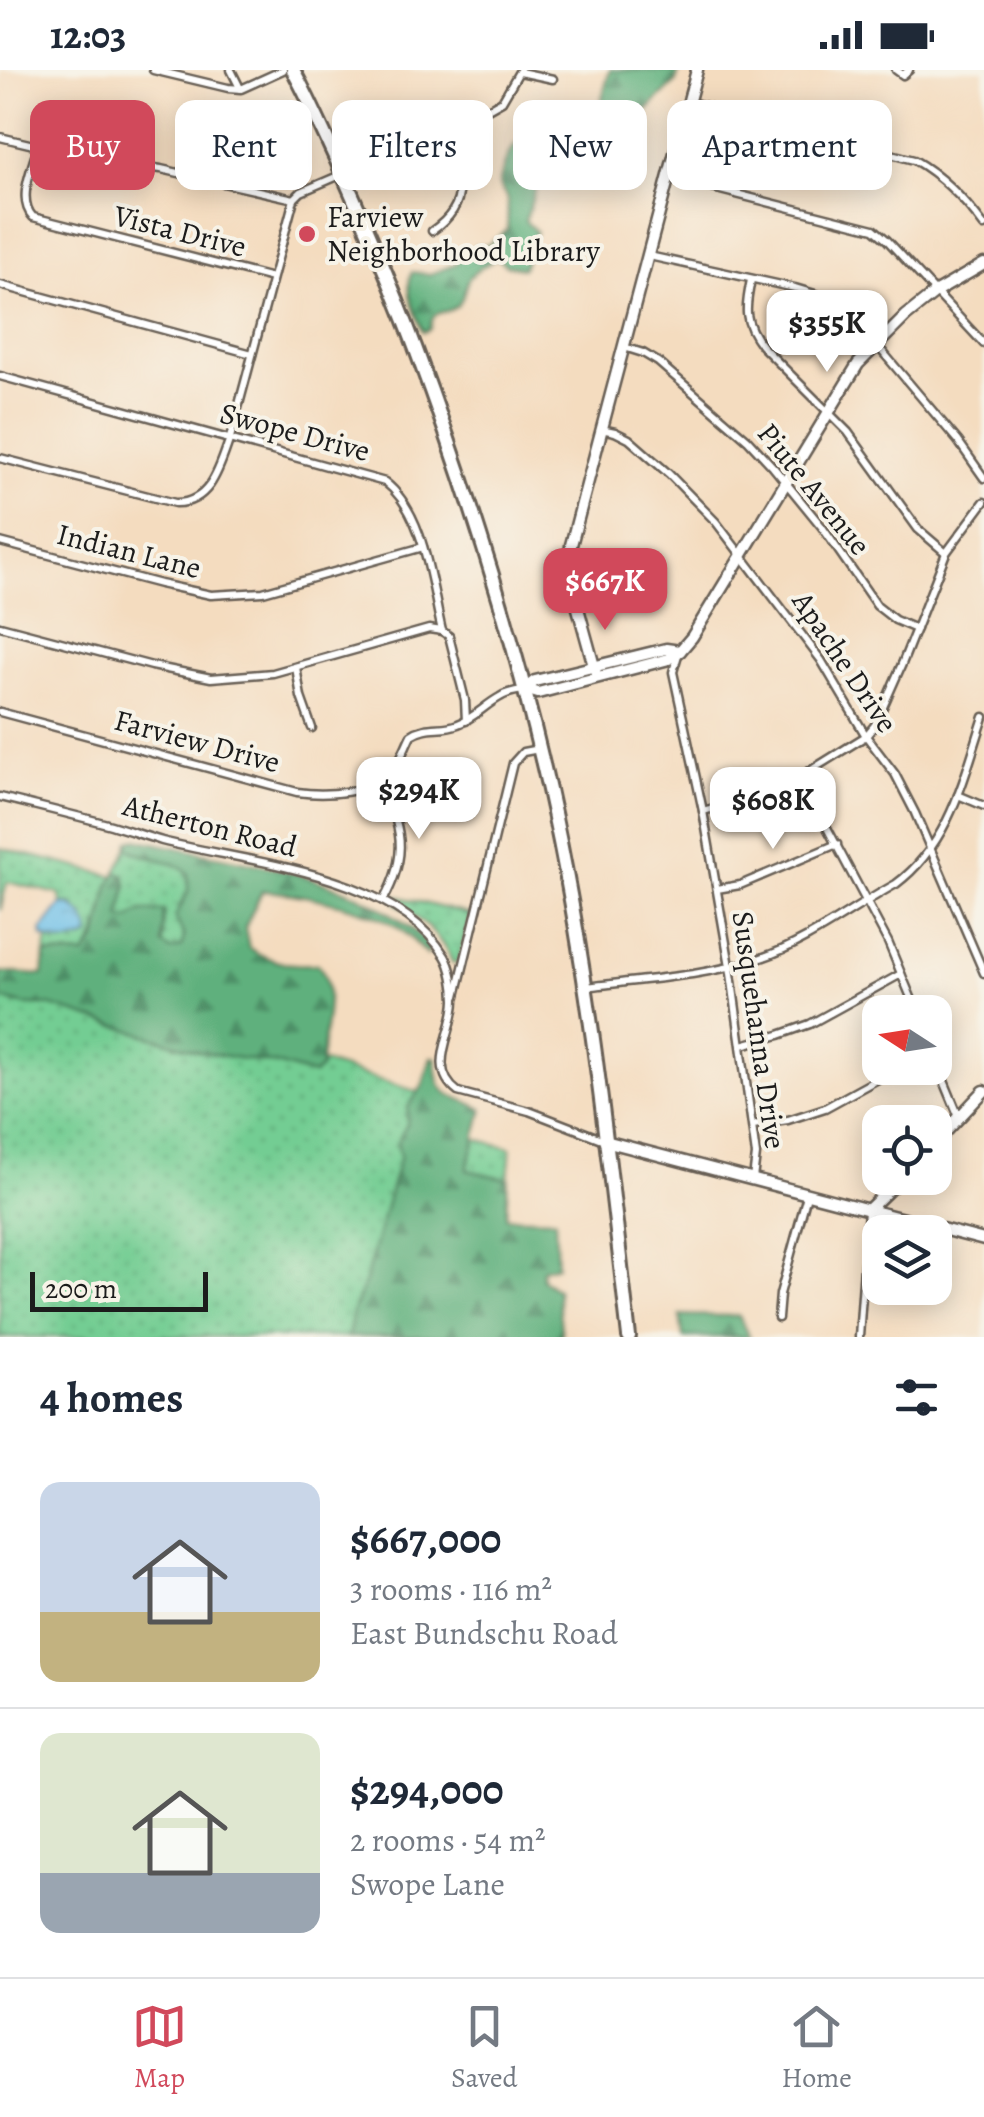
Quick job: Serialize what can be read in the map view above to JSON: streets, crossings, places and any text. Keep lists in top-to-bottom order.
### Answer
{
  "streets": {
    "street": [
      "Vista Drive",
      "Swope Drive",
      "Piute Avenue",
      "Indian Lane",
      "Apache Drive",
      "Farview Drive",
      "Atherton Road",
      "Susquehanna Drive"
    ]
  },
  "crossings": [
    ["Swope Drive", "Indian Lane"]
  ],
  "places": ["Farview Neighborhood Library"],
  "scale_bar": "200 m",
  "north": "left",
  "page": {
    "status": "12:03",
    "chip": [
      "Buy",
      "Rent",
      "Filters",
      "New",
      "Apartment"
    ],
    "price": [
      "$355K",
      "$667K",
      "$294K",
      "$608K"
    ],
    "scale": "200 m",
    "heading": "4 homes",
    "list": [
      {
        "name": "$667,000",
        "note": "3 rooms · 116 m² · East Bundschu Road"
      },
      {
        "name": "$294,000",
        "note": "2 rooms · 54 m² · Swope Lane"
      }
    ],
    "tabs": ["Map", "Saved", "Home"]
  }
}
